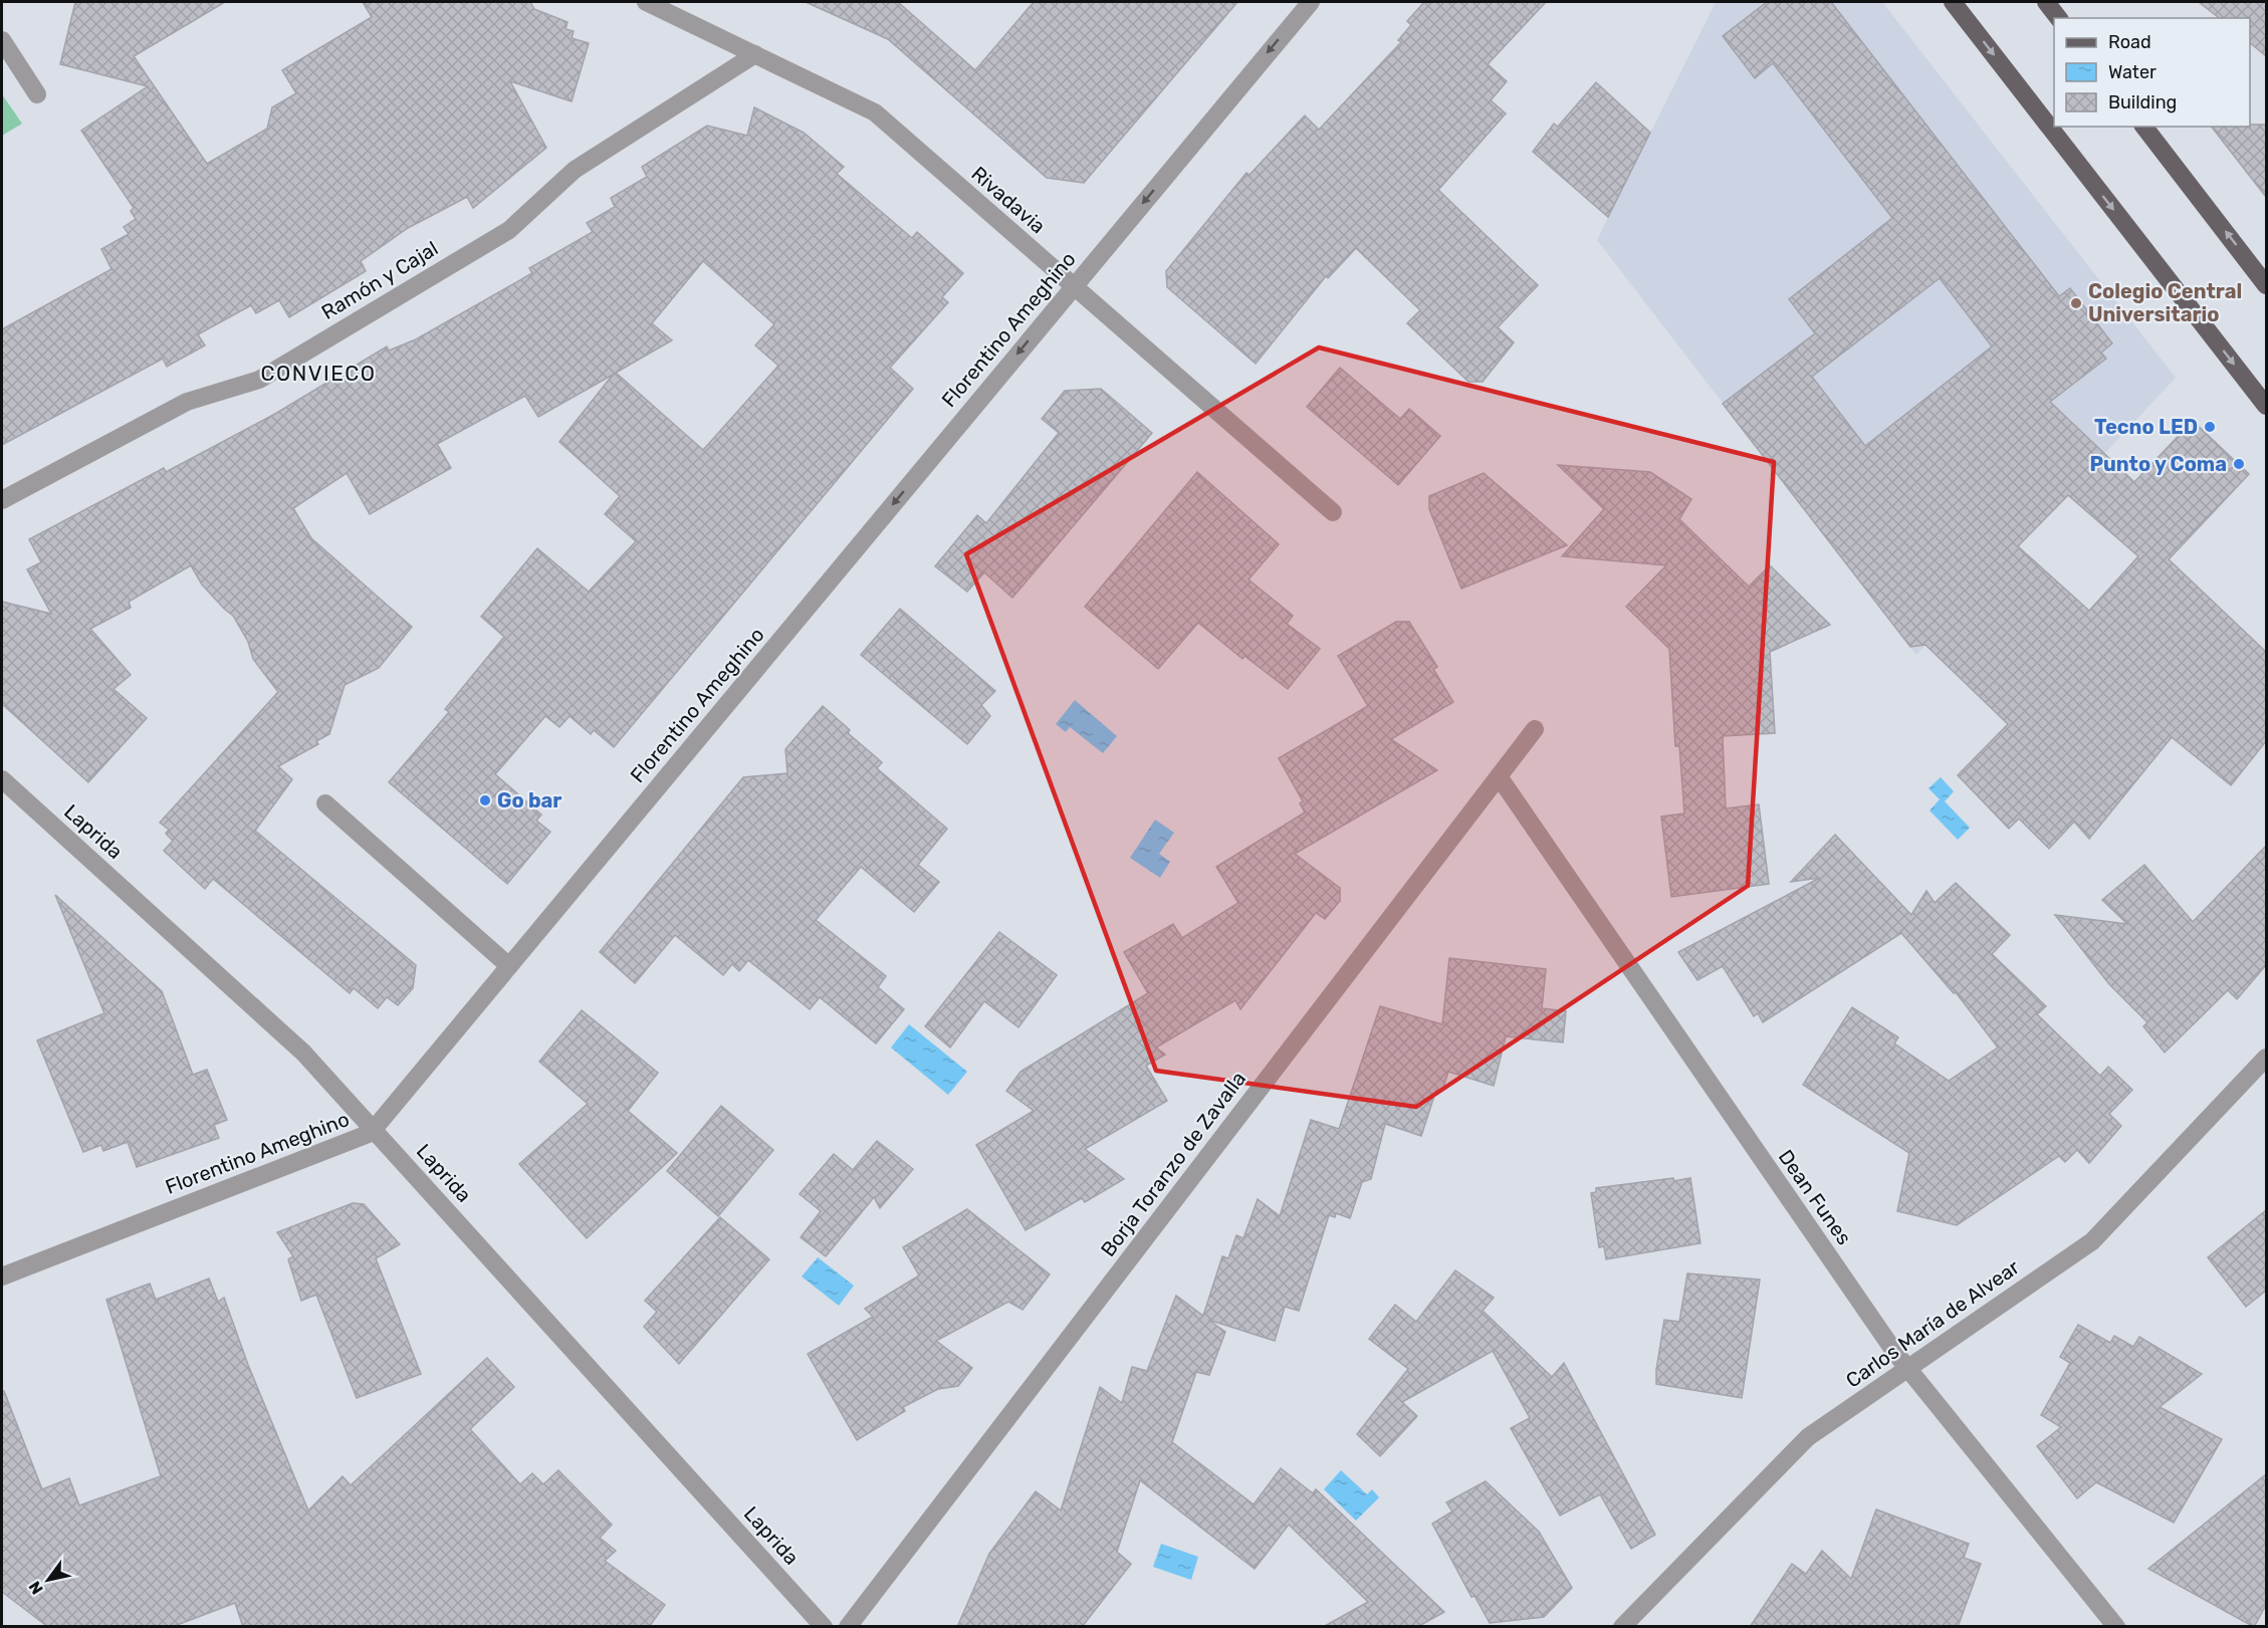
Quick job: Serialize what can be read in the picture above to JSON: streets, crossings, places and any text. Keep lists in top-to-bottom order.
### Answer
{
  "streets": {
    "street": [
      "Rivadavia",
      "Ramón y Cajal",
      "Florentino Ameghino",
      "Laprida",
      "Borja Toranzo de Zavalla",
      "Dean Funes",
      "Carlos María de Alvear"
    ]
  },
  "crossings": [
    ["Rivadavia", "Ramón y Cajal"],
    ["Rivadavia", "Florentino Ameghino"],
    ["Florentino Ameghino", "Laprida"],
    ["Borja Toranzo de Zavalla", "Dean Funes"],
    ["Dean Funes", "Carlos María de Alvear"]
  ],
  "one_way": ["Florentino Ameghino"],
  "districts": ["CONVIECO"],
  "places": [
    "Colegio Central Universitario",
    "Tecno LED",
    "Punto y Coma",
    "Go bar"
  ],
  "legend": ["Road", "Water", "Building"],
  "north": "bottom left"
}
